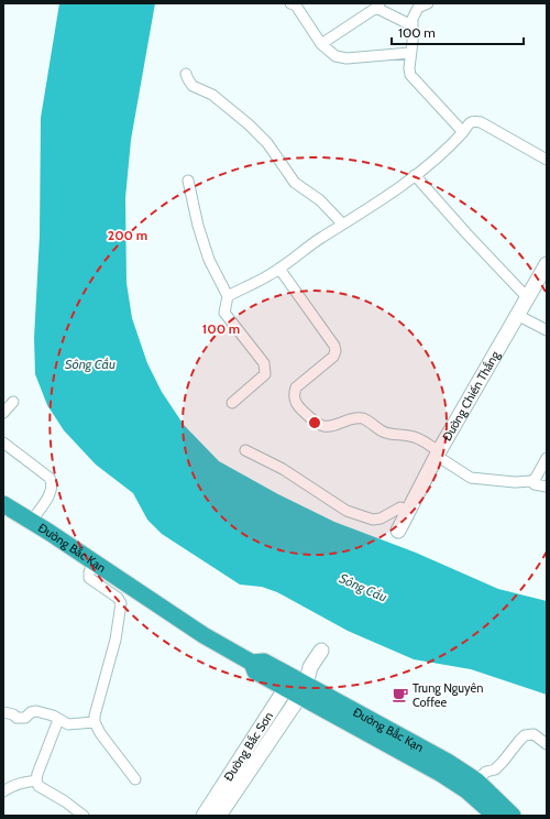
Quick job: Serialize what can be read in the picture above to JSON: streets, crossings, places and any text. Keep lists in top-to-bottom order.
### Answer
{
  "streets": {
    "highway": ["Đường Bắc Kạn"],
    "main road": ["Đường Chiến Thắng", "Đường Bắc Sơn"]
  },
  "crossings": [
    ["Đường Bắc Kạn", "Đường Bắc Sơn"]
  ],
  "water": ["Sông Cầu"],
  "places": {
    "cafe": ["Trung Nguyên Coffee"]
  },
  "scale_bar": "100 m",
  "rings": ["200 m", "100 m"]
}
